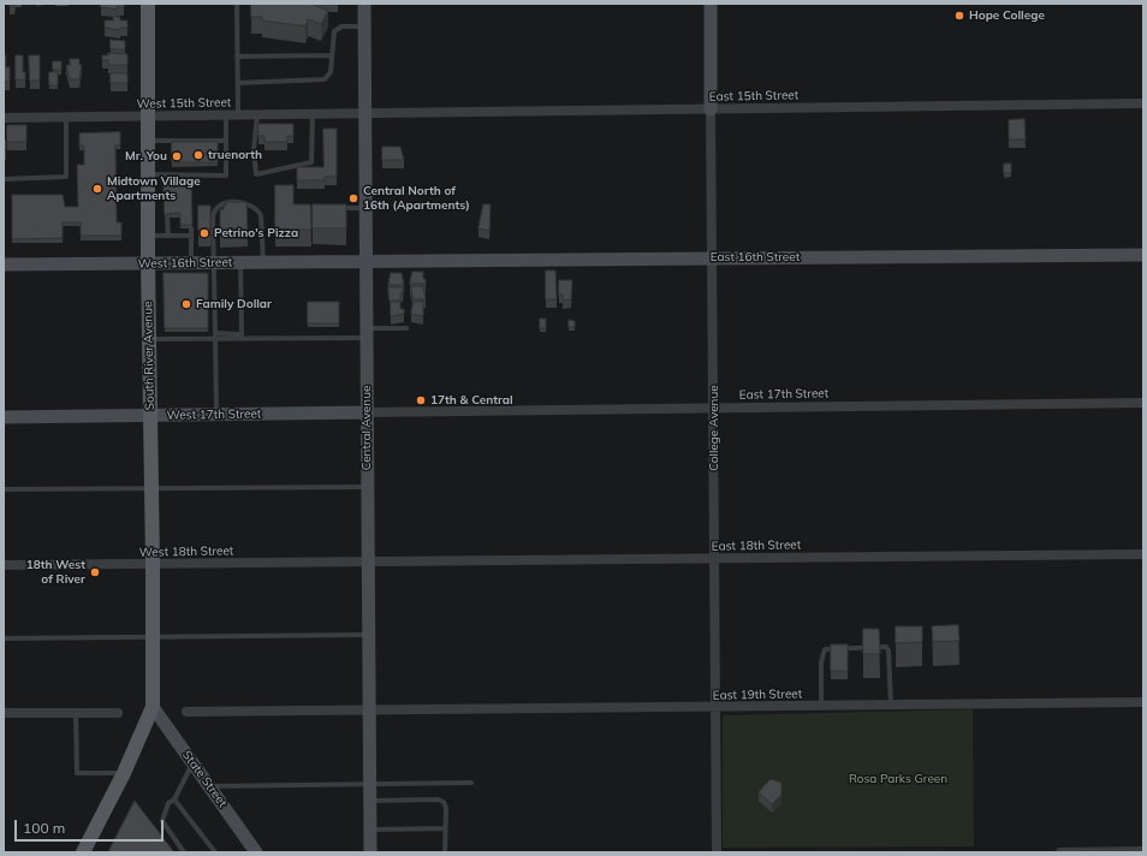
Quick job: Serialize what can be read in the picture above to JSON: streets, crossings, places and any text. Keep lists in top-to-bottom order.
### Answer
{
  "streets": {
    "main road": ["South River Avenue"],
    "street": [
      "East 15th Street",
      "West 15th Street",
      "East 16th Street",
      "West 16th Street",
      "East 17th Street",
      "West 17th Street",
      "Central Avenue",
      "College Avenue",
      "East 18th Street",
      "West 18th Street",
      "East 19th Street",
      "State Street"
    ]
  },
  "crossings": [
    ["East 15th Street", "West 15th Street"],
    ["East 15th Street", "Central Avenue"],
    ["East 15th Street", "College Avenue"],
    ["West 15th Street", "South River Avenue"],
    ["West 15th Street", "Central Avenue"],
    ["East 16th Street", "West 16th Street"],
    ["East 16th Street", "Central Avenue"],
    ["East 16th Street", "College Avenue"],
    ["West 16th Street", "South River Avenue"],
    ["West 16th Street", "Central Avenue"],
    ["South River Avenue", "West 17th Street"],
    ["South River Avenue", "West 18th Street"],
    ["South River Avenue", "State Street"],
    ["East 17th Street", "West 17th Street"],
    ["East 17th Street", "Central Avenue"],
    ["East 17th Street", "College Avenue"],
    ["West 17th Street", "Central Avenue"],
    ["Central Avenue", "East 18th Street"],
    ["Central Avenue", "West 18th Street"],
    ["Central Avenue", "East 19th Street"],
    ["College Avenue", "East 18th Street"],
    ["College Avenue", "East 19th Street"],
    ["East 18th Street", "West 18th Street"]
  ],
  "parks": ["Rosa Parks Green"],
  "places": [
    "Hope College",
    "truenorth",
    "Mr. You",
    "Midtown Village Apartments",
    "Central North of 16th (Apartments)",
    "Petrino's Pizza",
    "Family Dollar",
    "17th & Central",
    "18th West of River"
  ],
  "scale_bar": "100 m"
}
